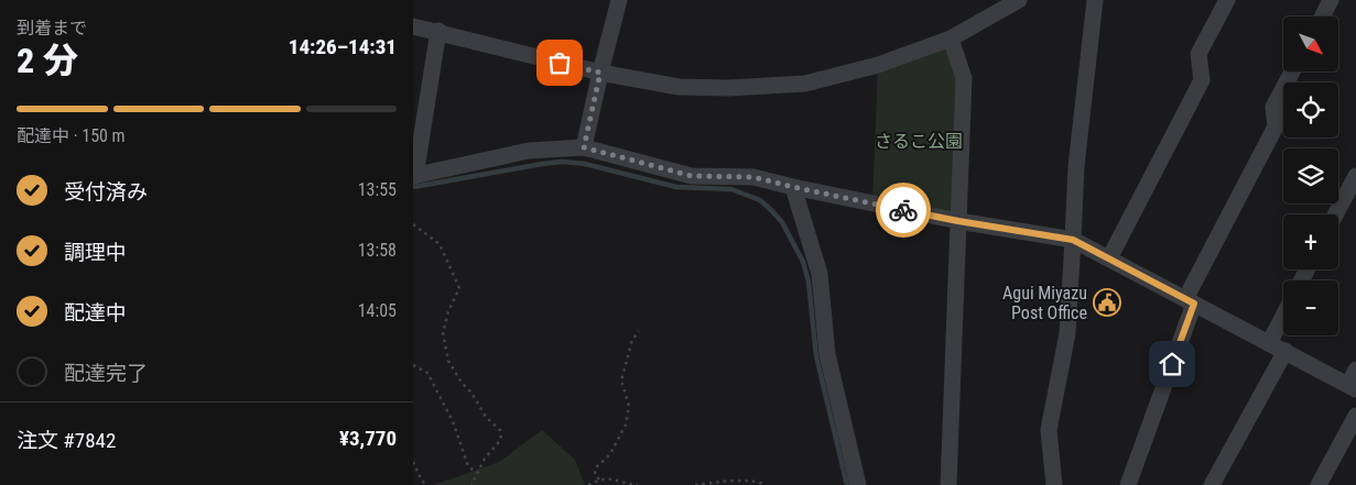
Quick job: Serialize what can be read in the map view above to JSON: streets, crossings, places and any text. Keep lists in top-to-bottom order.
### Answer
{
  "parks": ["さるこ公園"],
  "places": {
    "public building": ["Agui Miyazu Post Office"]
  },
  "north": "bottom right",
  "page": {
    "heading": ["2 分", "到着まで", "14:26–14:31"],
    "panel": ["注文 #7842", "¥3,770"],
    "map_buttons": ["+", "−"],
    "bar": "配達中 · 150 m",
    "list": [
      ["受付済み", "13:55"],
      ["調理中", "13:58"],
      ["配達中", "14:05"],
      "配達完了"
    ]
  }
}
